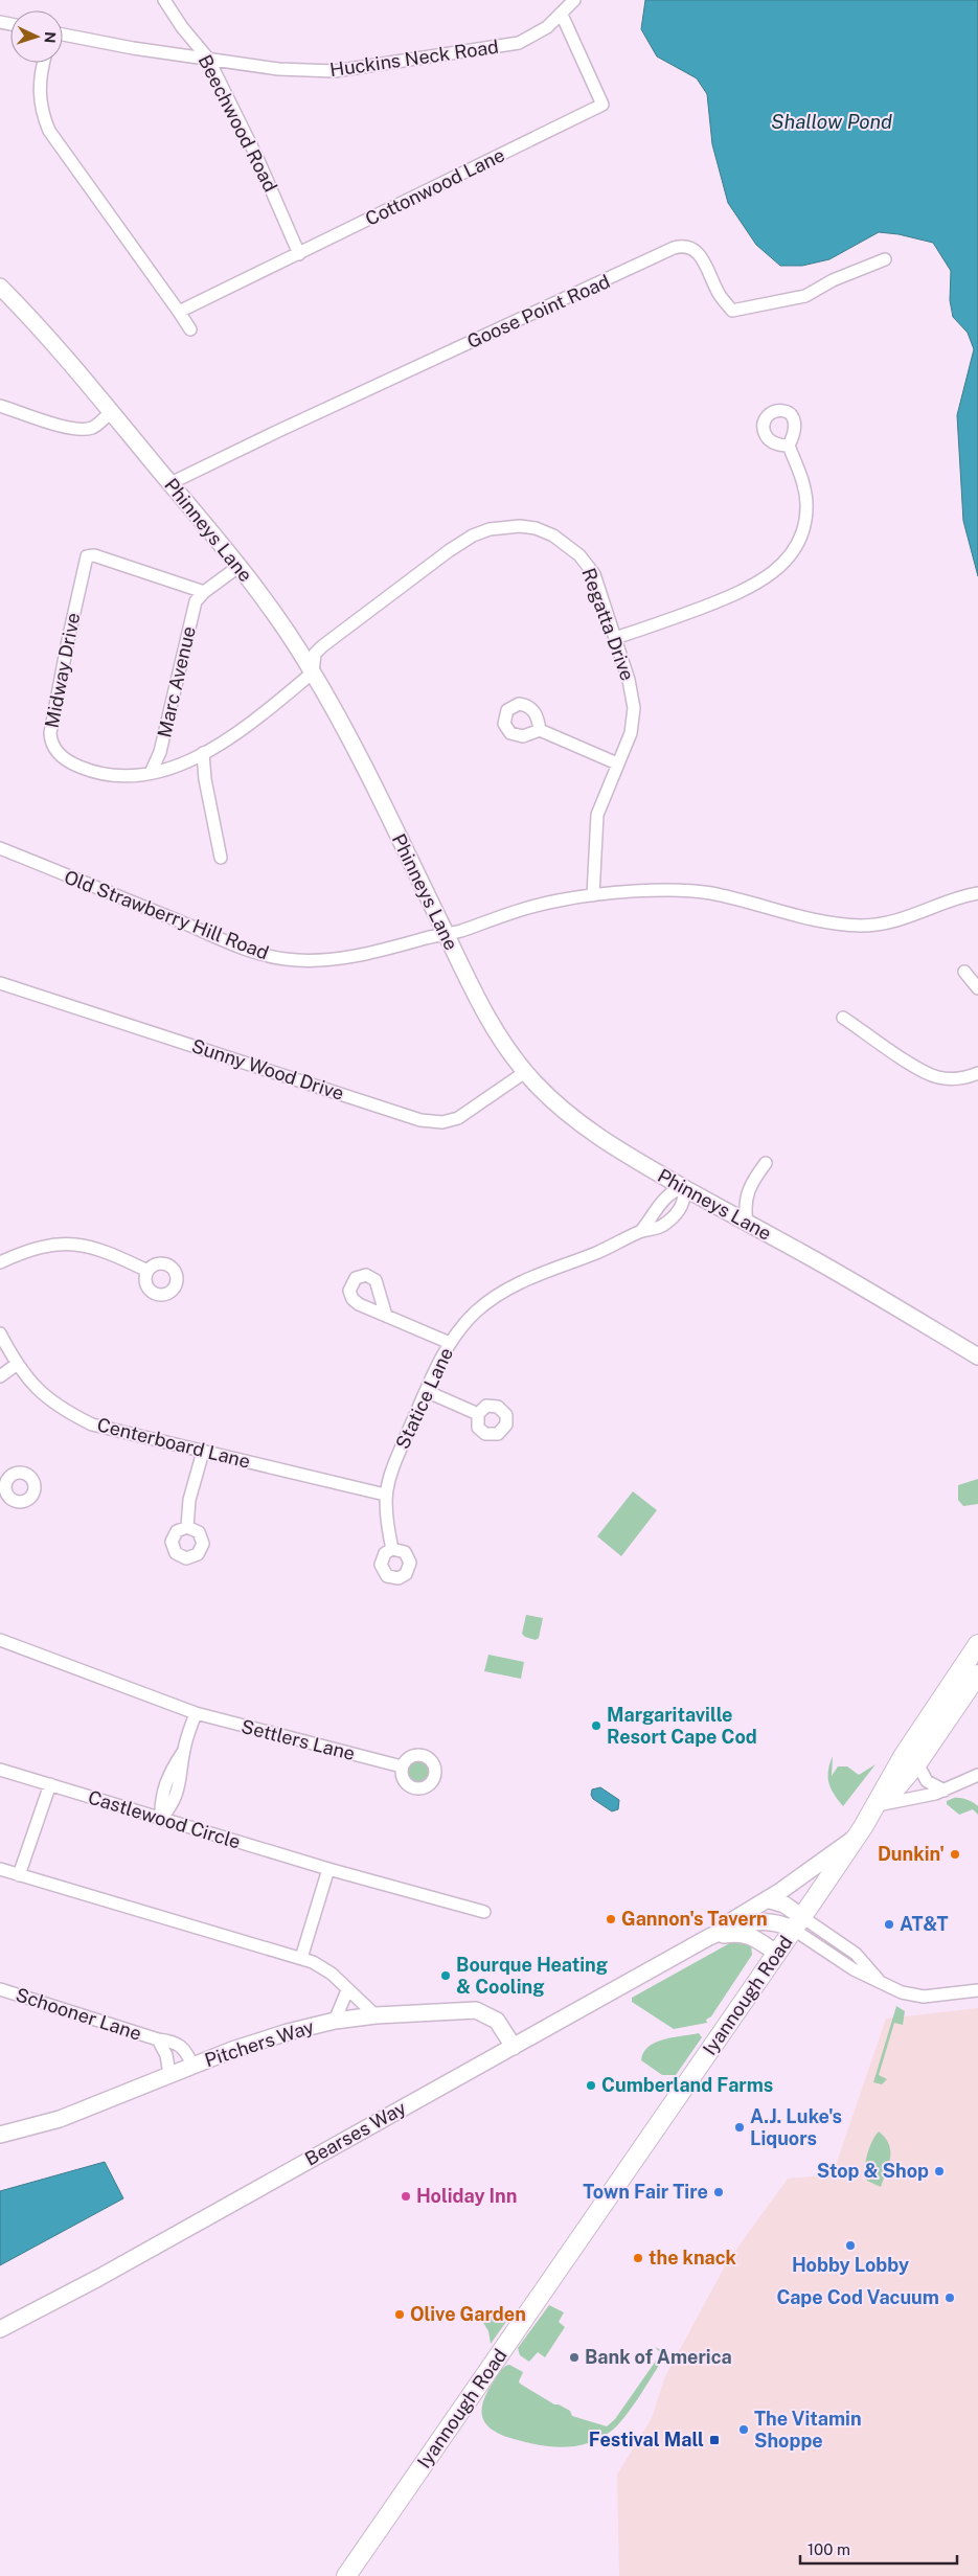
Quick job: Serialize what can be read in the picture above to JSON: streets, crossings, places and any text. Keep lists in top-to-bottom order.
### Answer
{
  "streets": {
    "main road": [
      "Phinneys Lane",
      "Iyannough Road",
      "Pitchers Way",
      "Bearses Way"
    ],
    "street": [
      "Huckins Neck Road",
      "Beechwood Road",
      "Cottonwood Lane",
      "Goose Point Road",
      "Regatta Drive",
      "Midway Drive",
      "Marc Avenue",
      "Old Strawberry Hill Road",
      "Sunny Wood Drive",
      "Statice Lane",
      "Centerboard Lane",
      "Settlers Lane",
      "Castlewood Circle",
      "Schooner Lane"
    ]
  },
  "crossings": [
    ["Huckins Neck Road", "Beechwood Road"],
    ["Huckins Neck Road", "Cottonwood Lane"],
    ["Beechwood Road", "Cottonwood Lane"],
    ["Goose Point Road", "Phinneys Lane"],
    ["Phinneys Lane", "Regatta Drive"],
    ["Phinneys Lane", "Midway Drive"],
    ["Phinneys Lane", "Old Strawberry Hill Road"],
    ["Phinneys Lane", "Sunny Wood Drive"],
    ["Phinneys Lane", "Statice Lane"],
    ["Regatta Drive", "Midway Drive"],
    ["Regatta Drive", "Old Strawberry Hill Road"],
    ["Midway Drive", "Marc Avenue"],
    ["Statice Lane", "Centerboard Lane"],
    ["Iyannough Road", "Bearses Way"],
    ["Schooner Lane", "Pitchers Way"],
    ["Pitchers Way", "Bearses Way"]
  ],
  "water": ["Shallow Pond"],
  "places": {
    "other": [
      "Margaritaville Resort Cape Cod",
      "Dunkin'",
      "Gannon's Tavern",
      "AT&T",
      "Bourque Heating & Cooling",
      "Cumberland Farms",
      "A.J. Luke's Liquors",
      "Stop & Shop",
      "Town Fair Tire",
      "Holiday Inn",
      "Hobby Lobby",
      "the knack",
      "Cape Cod Vacuum",
      "Olive Garden",
      "Bank of America",
      "The Vitamin Shoppe"
    ],
    "transit": ["Festival Mall"]
  },
  "scale_bar": "100 m",
  "north": "right"
}
